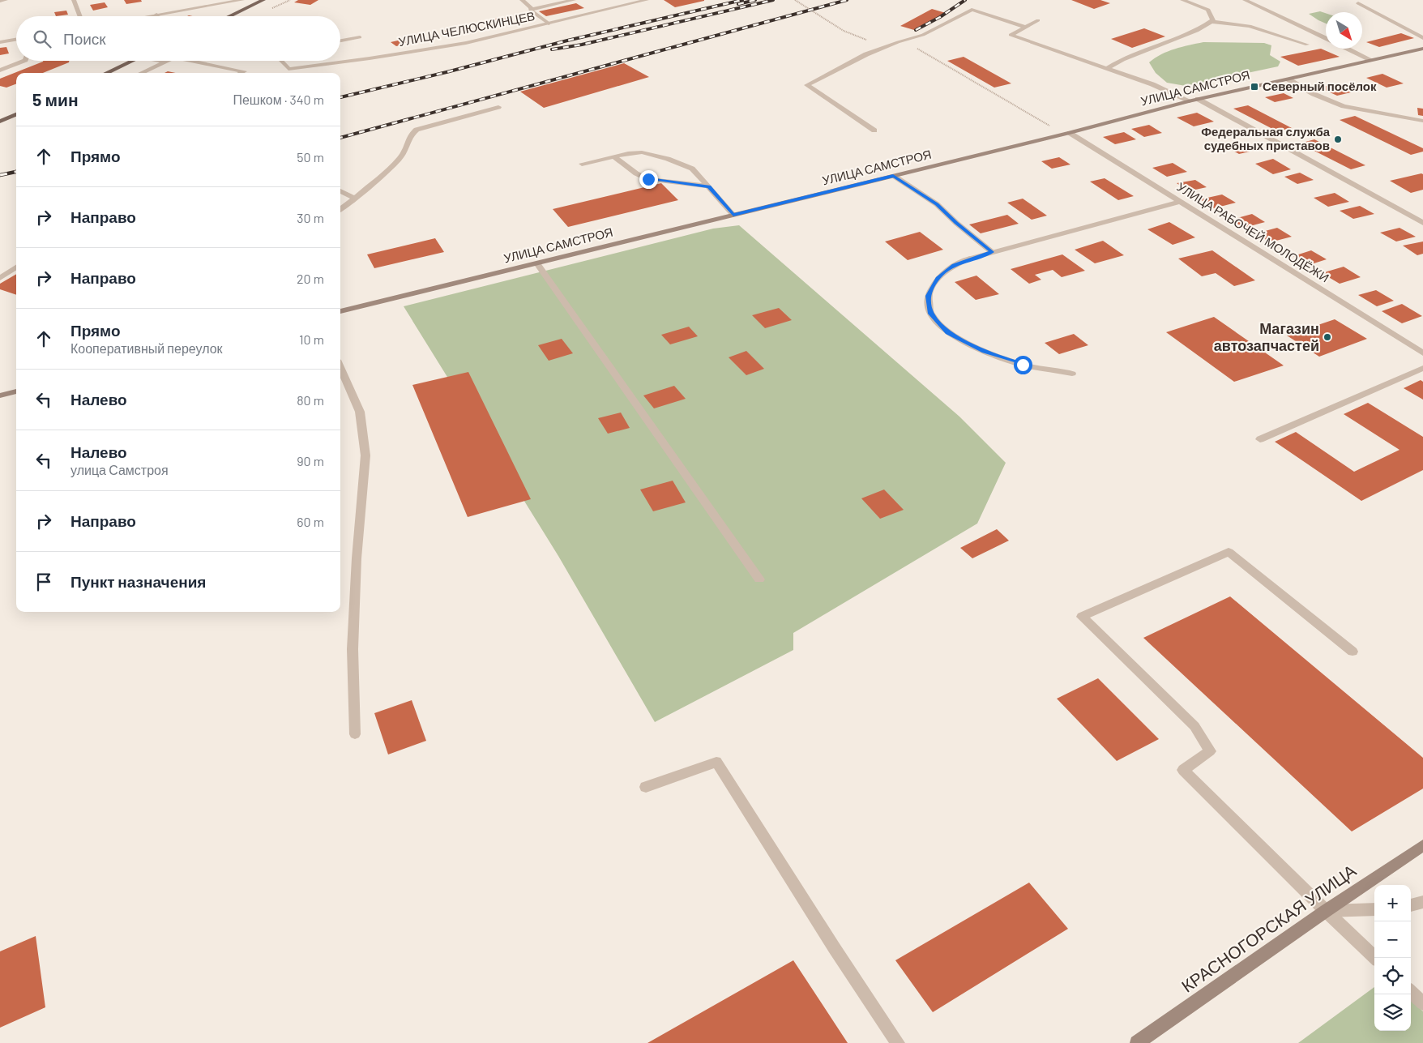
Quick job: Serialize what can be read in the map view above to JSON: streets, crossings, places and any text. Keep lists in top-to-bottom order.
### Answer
{
  "streets": {
    "street": [
      "УЛИЦА ЧЕЛЮСКИНЦЕВ",
      "УЛИЦА САМСТРОЯ",
      "УЛИЦА РАБОЧЕЙ МОЛОДЁЖИ",
      "КРАСНОГОРСКАЯ УЛИЦА"
    ]
  },
  "crossings": [
    ["УЛИЦА САМСТРОЯ", "УЛИЦА РАБОЧЕЙ МОЛОДЁЖИ"]
  ],
  "places": {
    "transit": ["Северный посёлок"],
    "other": ["Федеральная служба судебных приставов", "Магазин автозапчастей"]
  },
  "north": "bottom right",
  "page": {
    "search": "Поиск",
    "heading": ["5 мин", "Пешком · 340 m"],
    "list": [
      ["Прямо", "50 m"],
      ["Направо", "30 m"],
      ["Направо", "20 m"],
      ["Прямо", "Кооперативный переулок", "10 m"],
      ["Налево", "80 m"],
      ["Налево", "улица Самстроя", "90 m"],
      ["Направо", "60 m"],
      "Пункт назначения"
    ],
    "map_buttons": ["+", "−"]
  }
}
